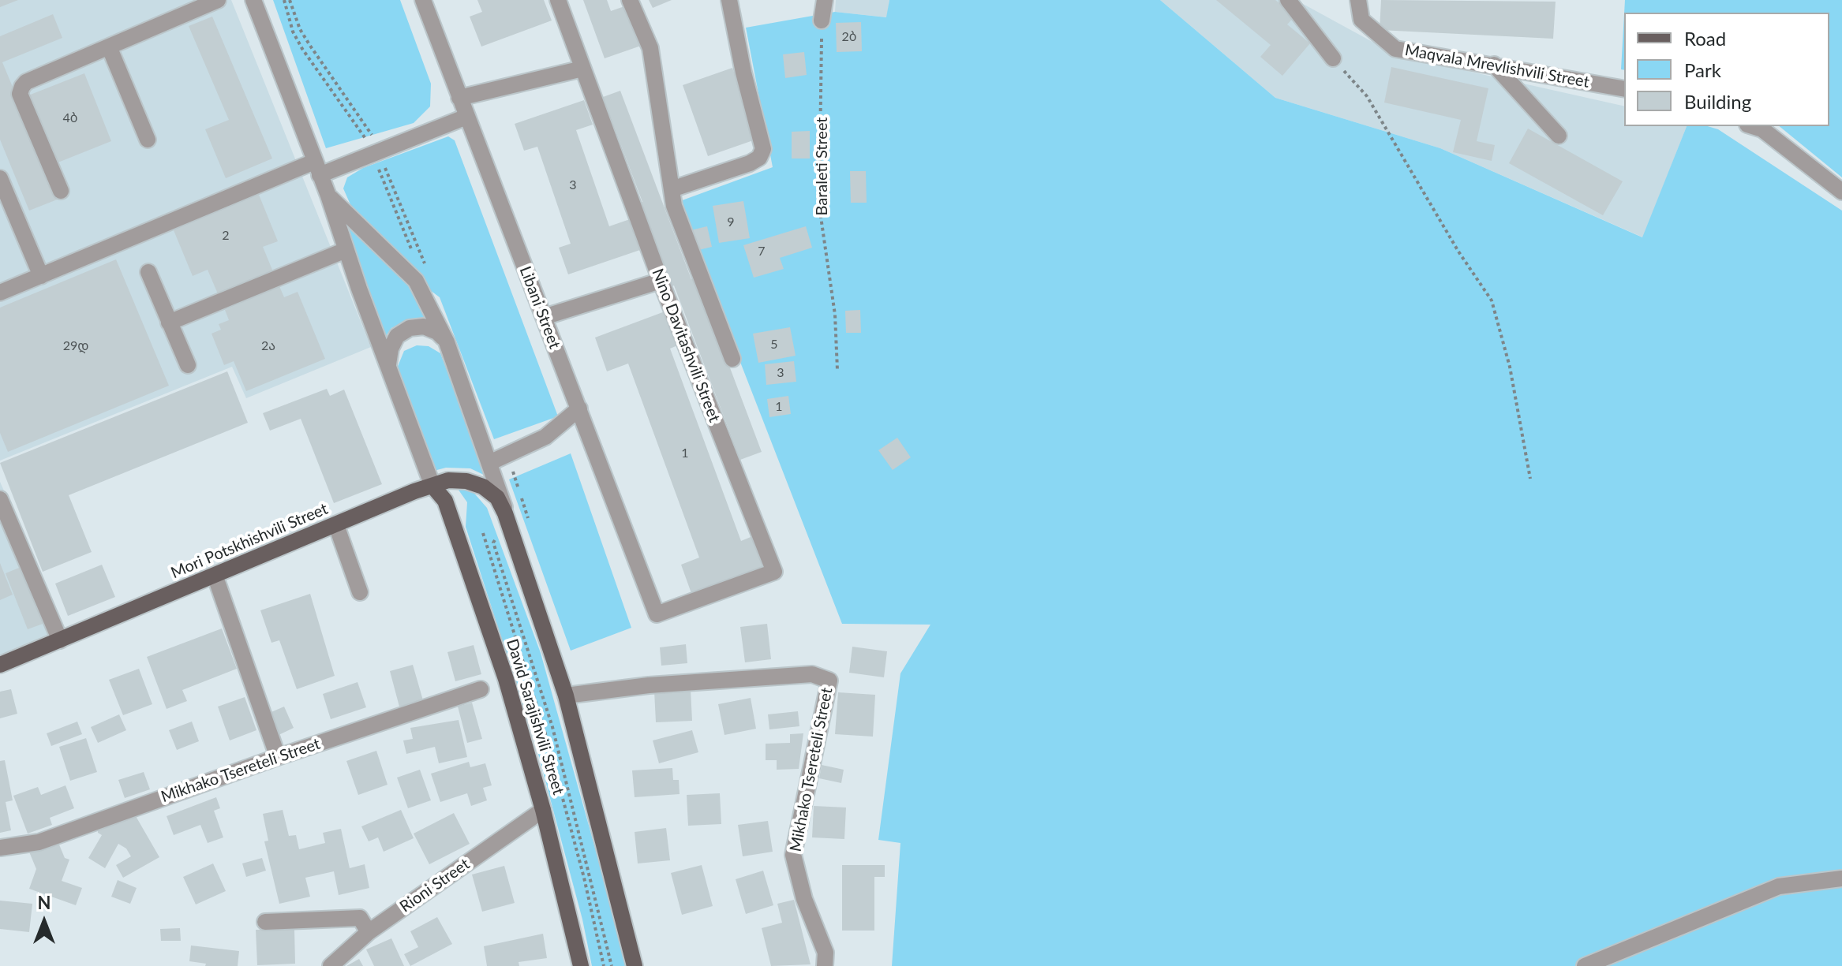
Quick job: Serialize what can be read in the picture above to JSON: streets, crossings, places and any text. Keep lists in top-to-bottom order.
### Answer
{
  "streets": {
    "main road": ["Mori Potskhishvili Street", "David Sarajishvili Street"],
    "street": [
      "Maqvala Mrevlishvili Street",
      "Libani Street",
      "Nino Davitashvili Street",
      "Mikhako Tsereteli Street",
      "Rioni Street"
    ],
    "path": ["Baraleti Street"]
  },
  "crossings": [
    ["Libani Street", "Nino Davitashvili Street"],
    ["Mori Potskhishvili Street", "David Sarajishvili Street"],
    ["David Sarajishvili Street", "Mikhako Tsereteli Street"],
    ["David Sarajishvili Street", "Rioni Street"]
  ],
  "house_numbers": [
    "2ბ",
    "4ბ",
    "3",
    "9",
    "2",
    "7",
    "5",
    "29დ",
    "2ა",
    "3",
    "1",
    "1"
  ],
  "legend": ["Road", "Park", "Building"],
  "north": "top"
}
